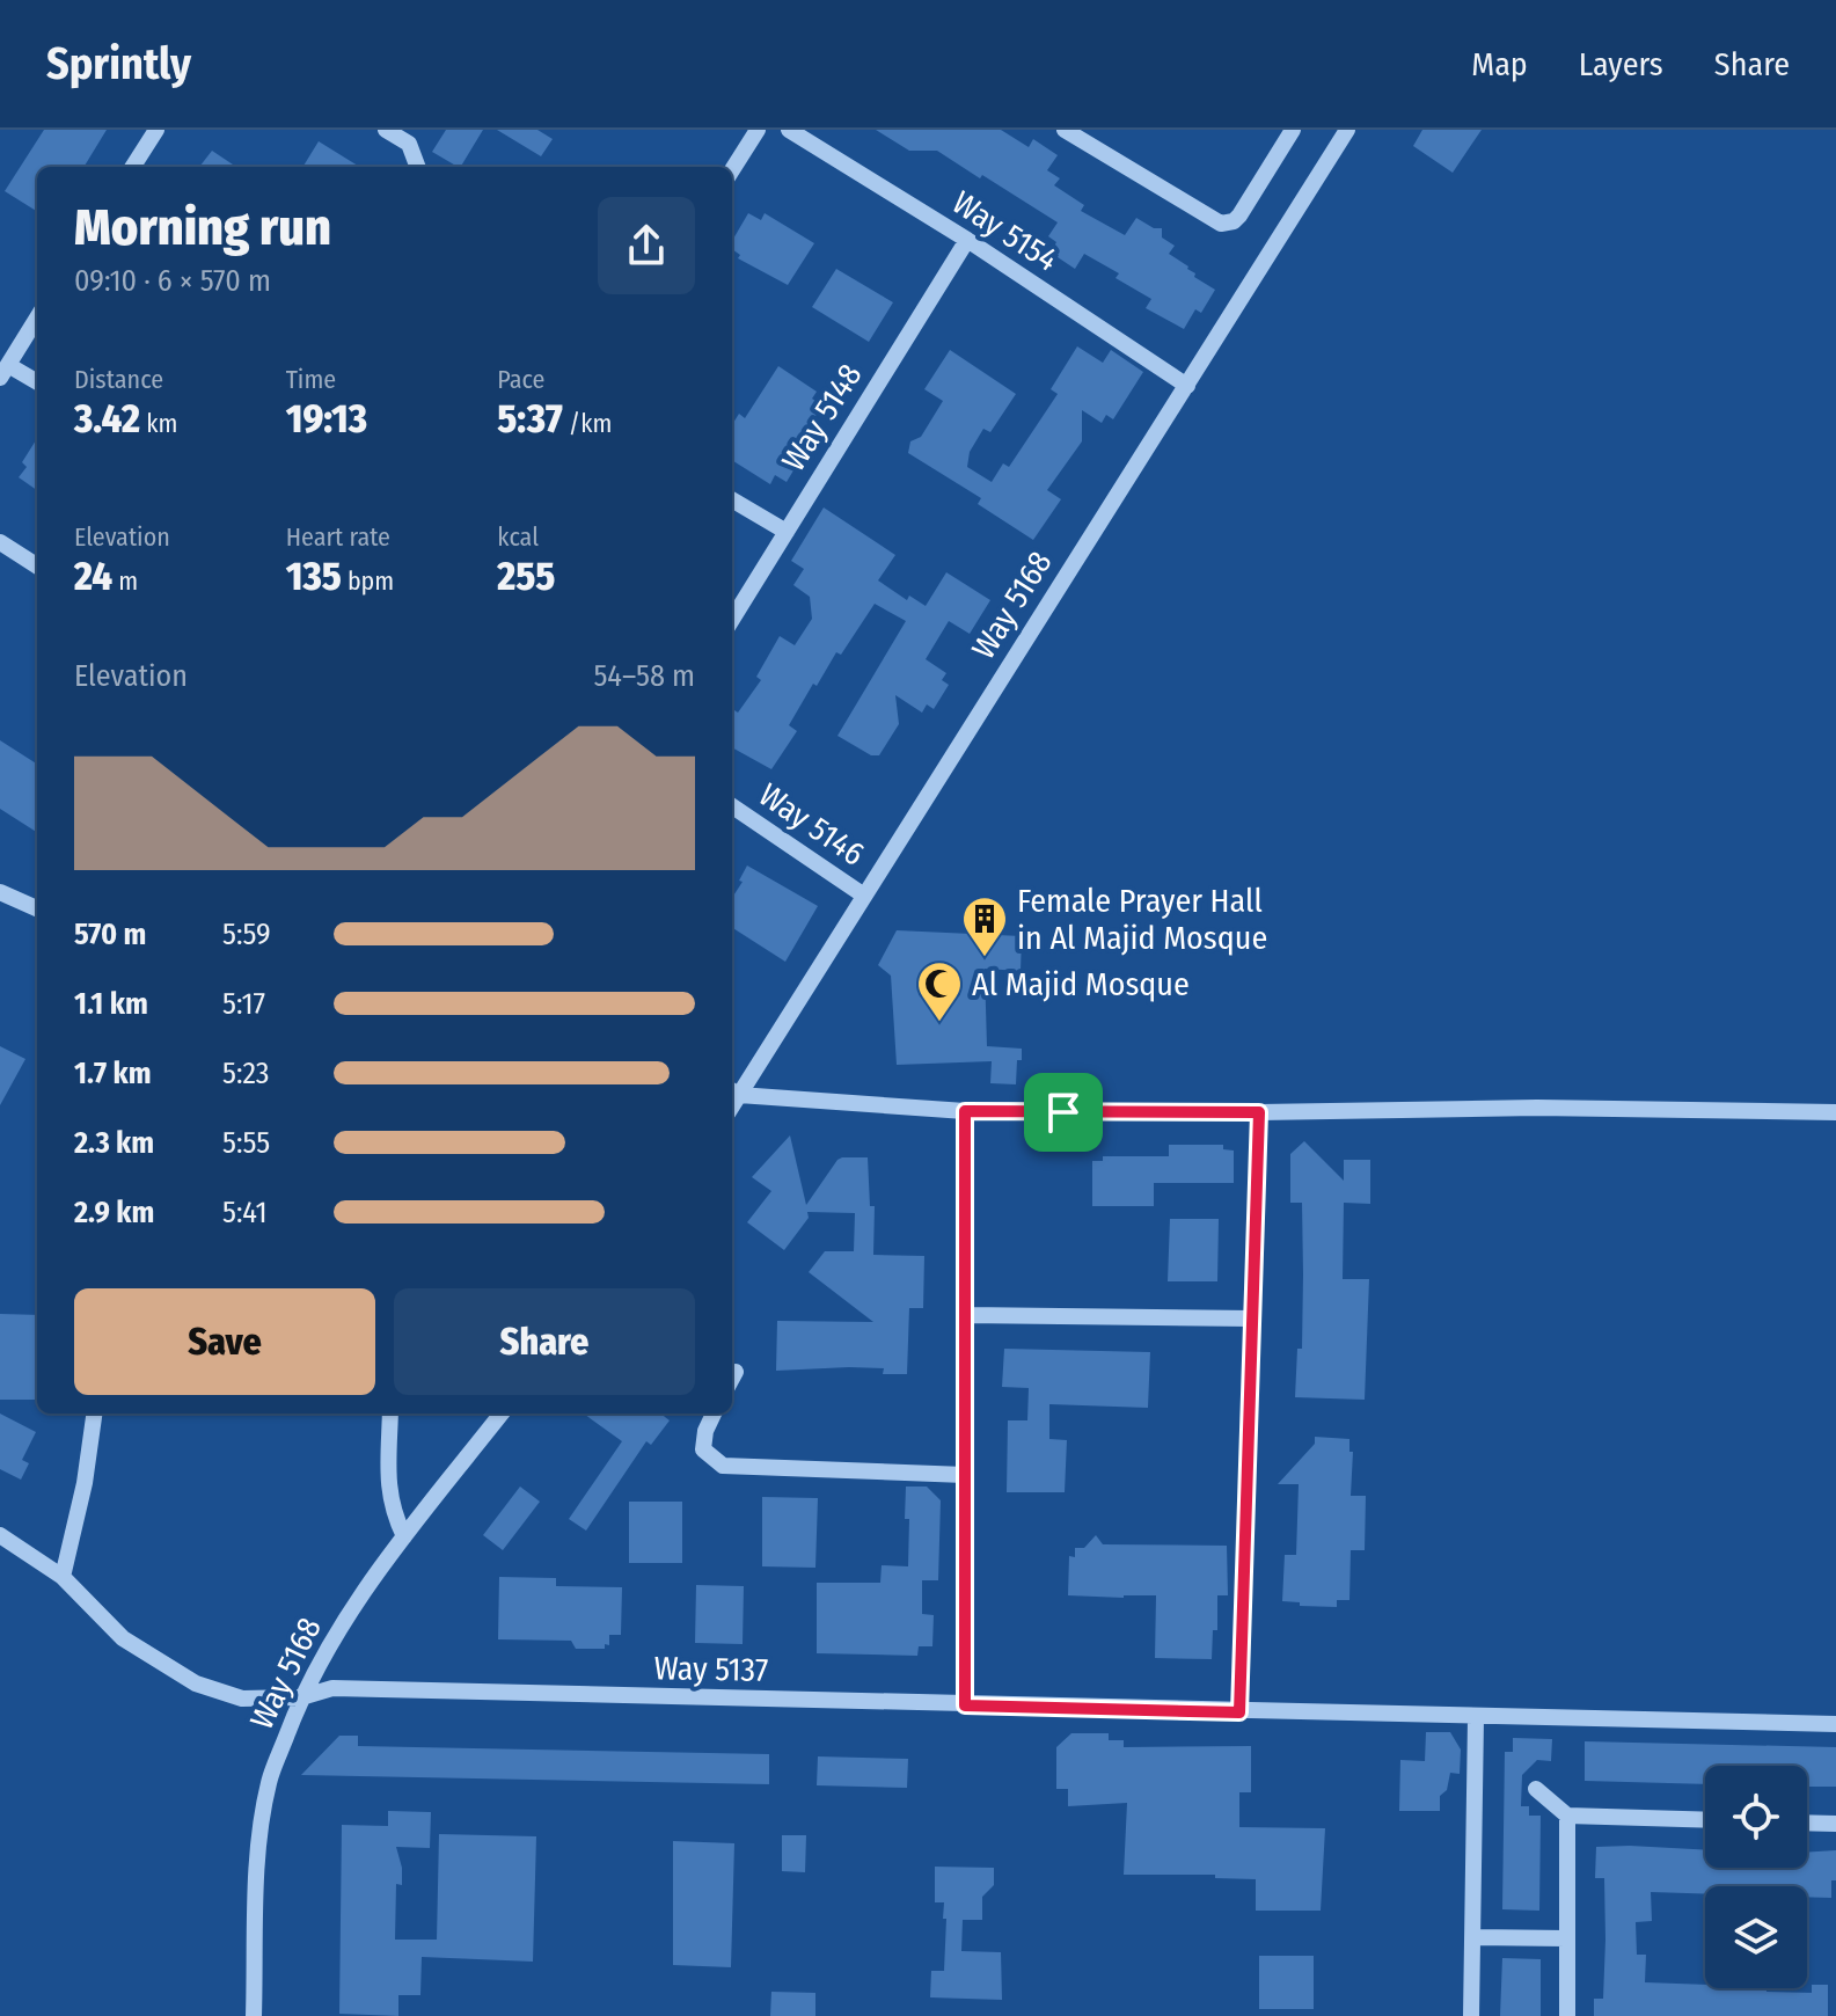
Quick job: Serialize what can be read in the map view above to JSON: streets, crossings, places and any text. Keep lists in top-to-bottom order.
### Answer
{
  "streets": {
    "street": [
      "Way 5154",
      "Way 5148",
      "Way 5168",
      "Way 5146",
      "Way 5137"
    ]
  },
  "crossings": [
    ["Way 5154", "Way 5148"],
    ["Way 5154", "Way 5168"],
    ["Way 5168", "Way 5146"],
    ["Way 5168", "Way 5137"]
  ],
  "places": {
    "building": ["Female Prayer Hall in Al Majid Mosque"],
    "mosque": ["Al Majid Mosque"]
  },
  "page": {
    "header": "Sprintly",
    "nav": ["Map", "Layers", "Share"],
    "heading": ["Morning run", "09:10 · 6 × 570 m"],
    "stats": [
      ["Distance", "3.42 km"],
      ["Time", "19:13"],
      ["Pace", "5:37 /km"],
      ["Elevation", "24 m"],
      ["Heart rate", "135 bpm"],
      ["kcal", "255"]
    ],
    "chart": ["Elevation", "54–58 m"],
    "list": [
      {
        "name": "570 m",
        "note": "5:59"
      },
      {
        "name": "1.1 km",
        "note": "5:17"
      },
      {
        "name": "1.7 km",
        "note": "5:23"
      },
      {
        "name": "2.3 km",
        "note": "5:55"
      },
      {
        "name": "2.9 km",
        "note": "5:41"
      }
    ],
    "buttons": ["Save", "Share"]
  }
}
